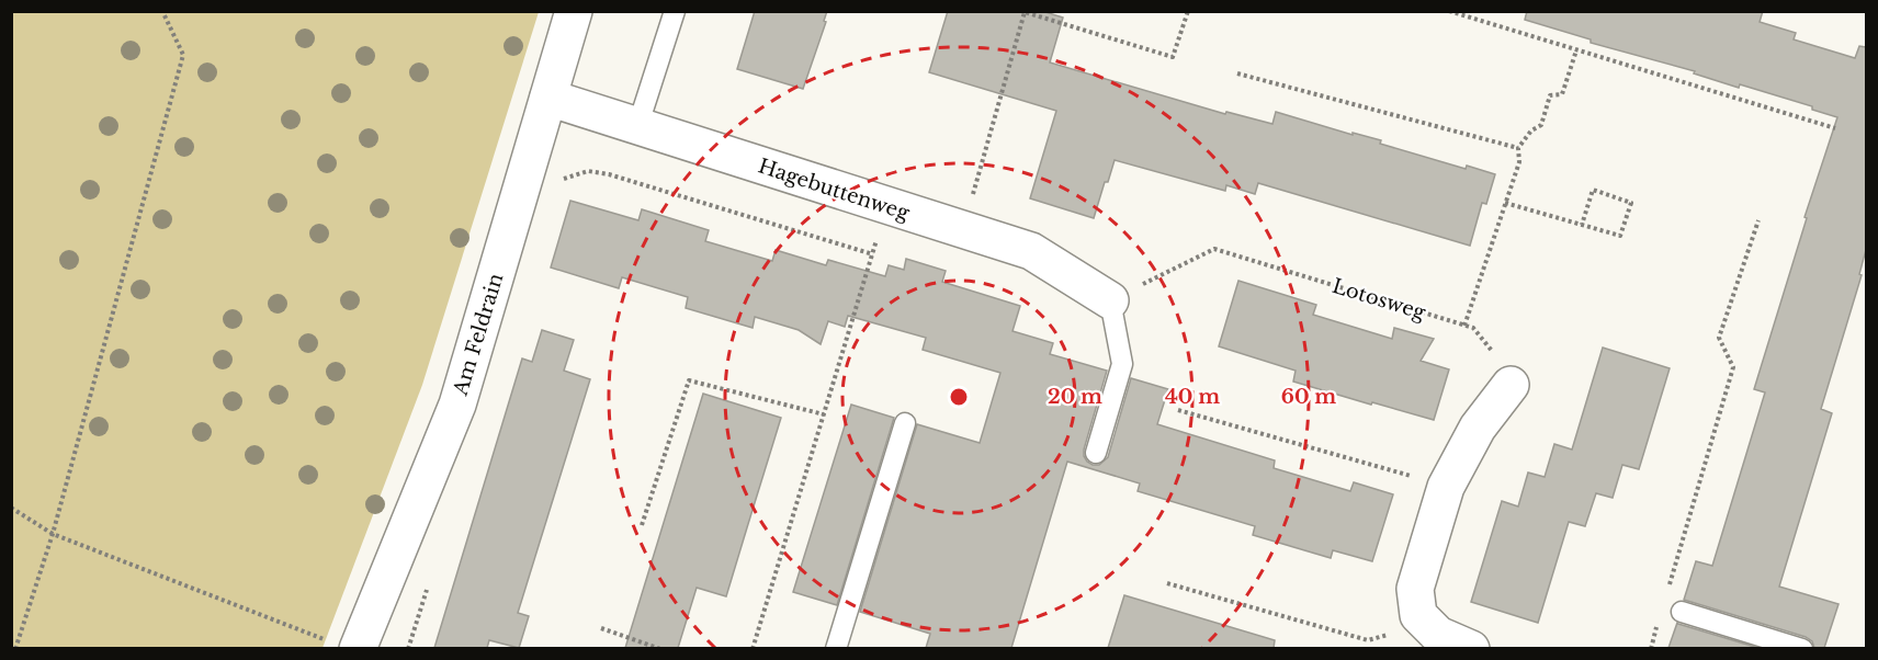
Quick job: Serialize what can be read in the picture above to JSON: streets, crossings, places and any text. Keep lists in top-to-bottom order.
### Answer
{
  "streets": {
    "street": ["Hagebuttenweg", "Am Feldrain"],
    "path": ["Lotosweg"]
  },
  "crossings": [
    ["Hagebuttenweg", "Lotosweg"],
    ["Hagebuttenweg", "Am Feldrain"]
  ],
  "rings": ["20 m", "40 m", "60 m"]
}
